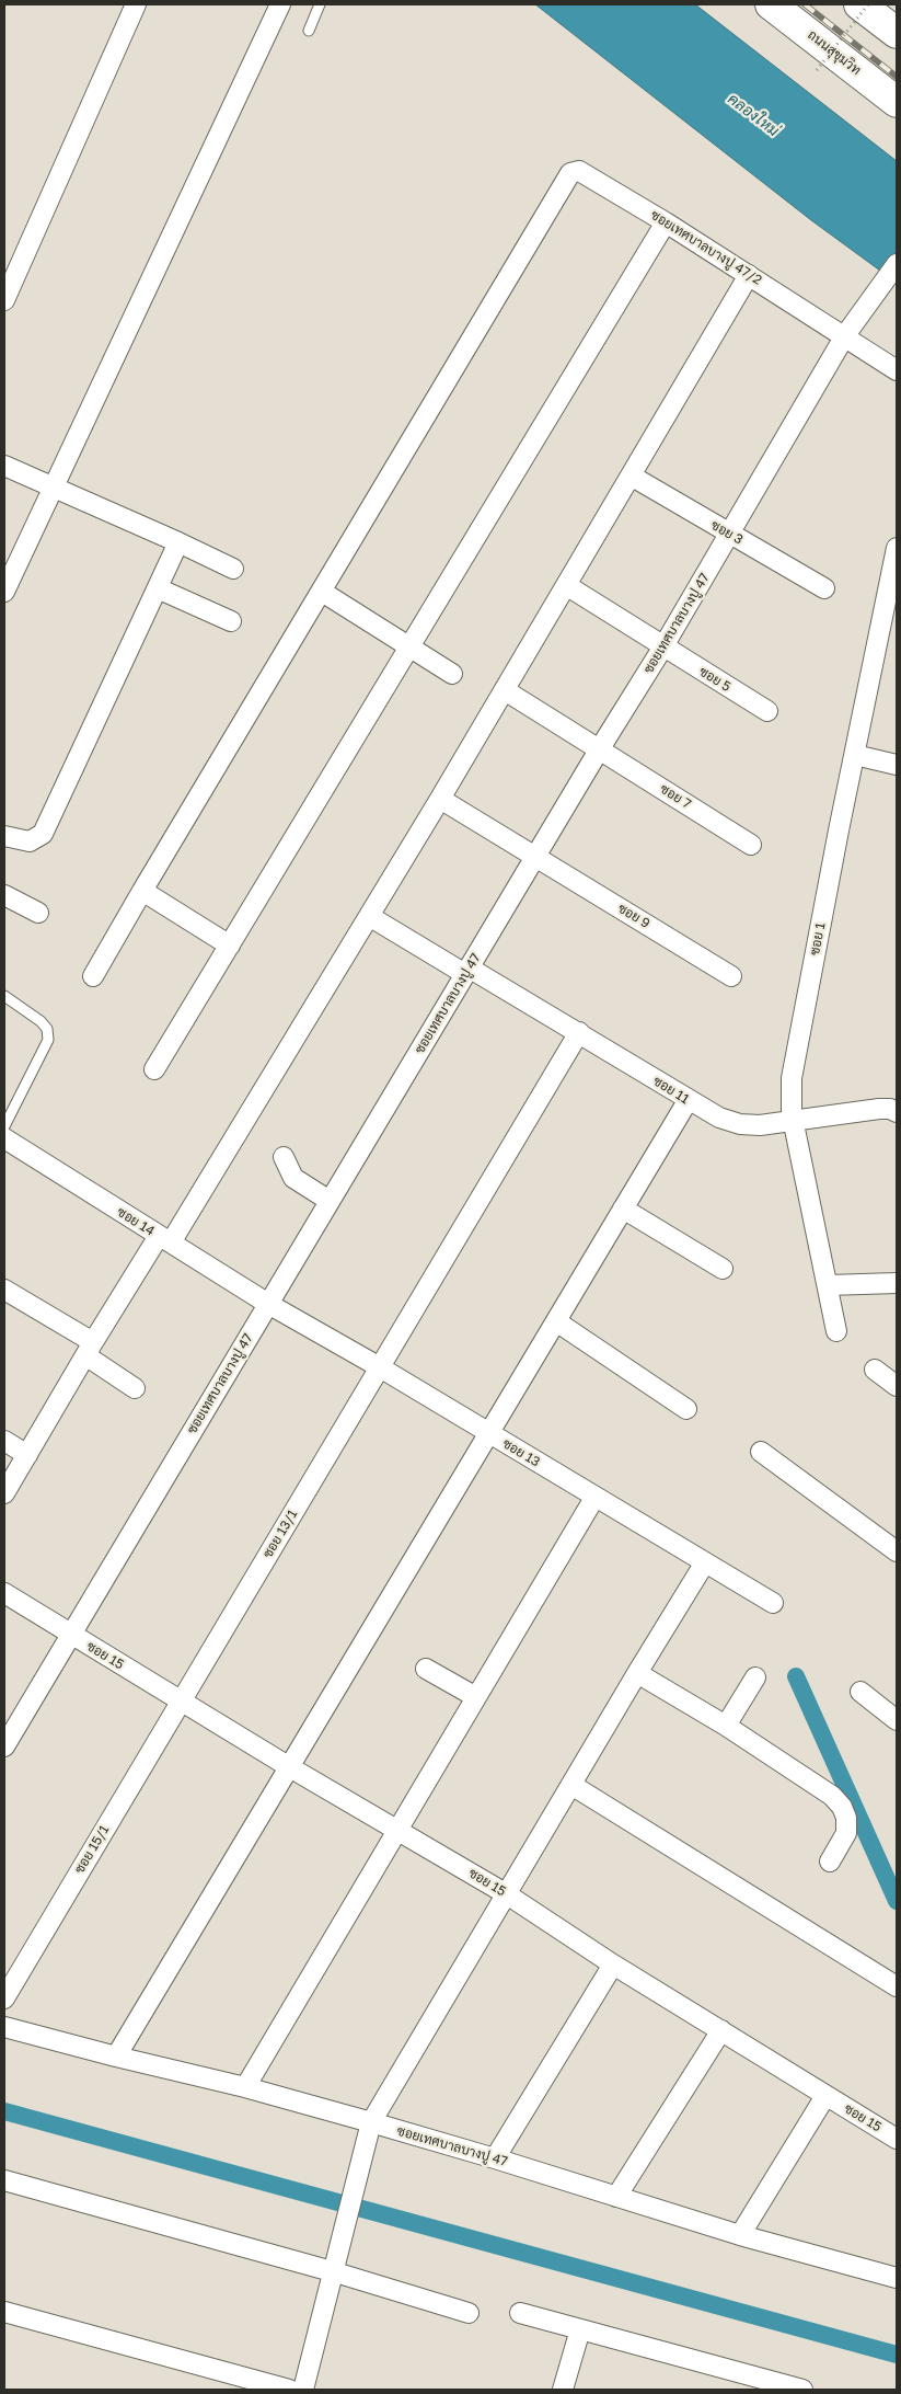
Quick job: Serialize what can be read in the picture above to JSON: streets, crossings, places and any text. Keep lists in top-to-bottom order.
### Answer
{
  "streets": {
    "highway": ["ถนนสุขุมวิท"],
    "street": [
      "ซอยเทศบาลบางปู 47/2",
      "ซอย 3",
      "ซอยเทศบาลบางปู 47",
      "ซอย 5",
      "ซอย 7",
      "ซอย 9",
      "ซอย 1",
      "ซอย 11",
      "ซอย 14",
      "ซอย 13",
      "ซอย 13/1",
      "ซอย 15",
      "ซอย 15/1"
    ]
  },
  "crossings": [
    ["ซอยเทศบาลบางปู 47/2", "ซอยเทศบาลบางปู 47"],
    ["ซอย 3", "ซอยเทศบาลบางปู 47"],
    ["ซอยเทศบาลบางปู 47", "ซอย 5"],
    ["ซอยเทศบาลบางปู 47", "ซอย 7"],
    ["ซอยเทศบาลบางปู 47", "ซอย 9"],
    ["ซอยเทศบาลบางปู 47", "ซอย 11"],
    ["ซอยเทศบาลบางปู 47", "ซอย 14"],
    ["ซอยเทศบาลบางปู 47", "ซอย 13"],
    ["ซอยเทศบาลบางปู 47", "ซอย 15"],
    ["ซอย 1", "ซอย 11"],
    ["ซอย 11", "ซอย 13/1"],
    ["ซอย 14", "ซอย 13"],
    ["ซอย 13", "ซอย 13/1"],
    ["ซอย 13/1", "ซอย 15"],
    ["ซอย 13/1", "ซอย 15/1"],
    ["ซอย 15", "ซอย 15/1"]
  ],
  "water": ["คลองใหม่"]
}
